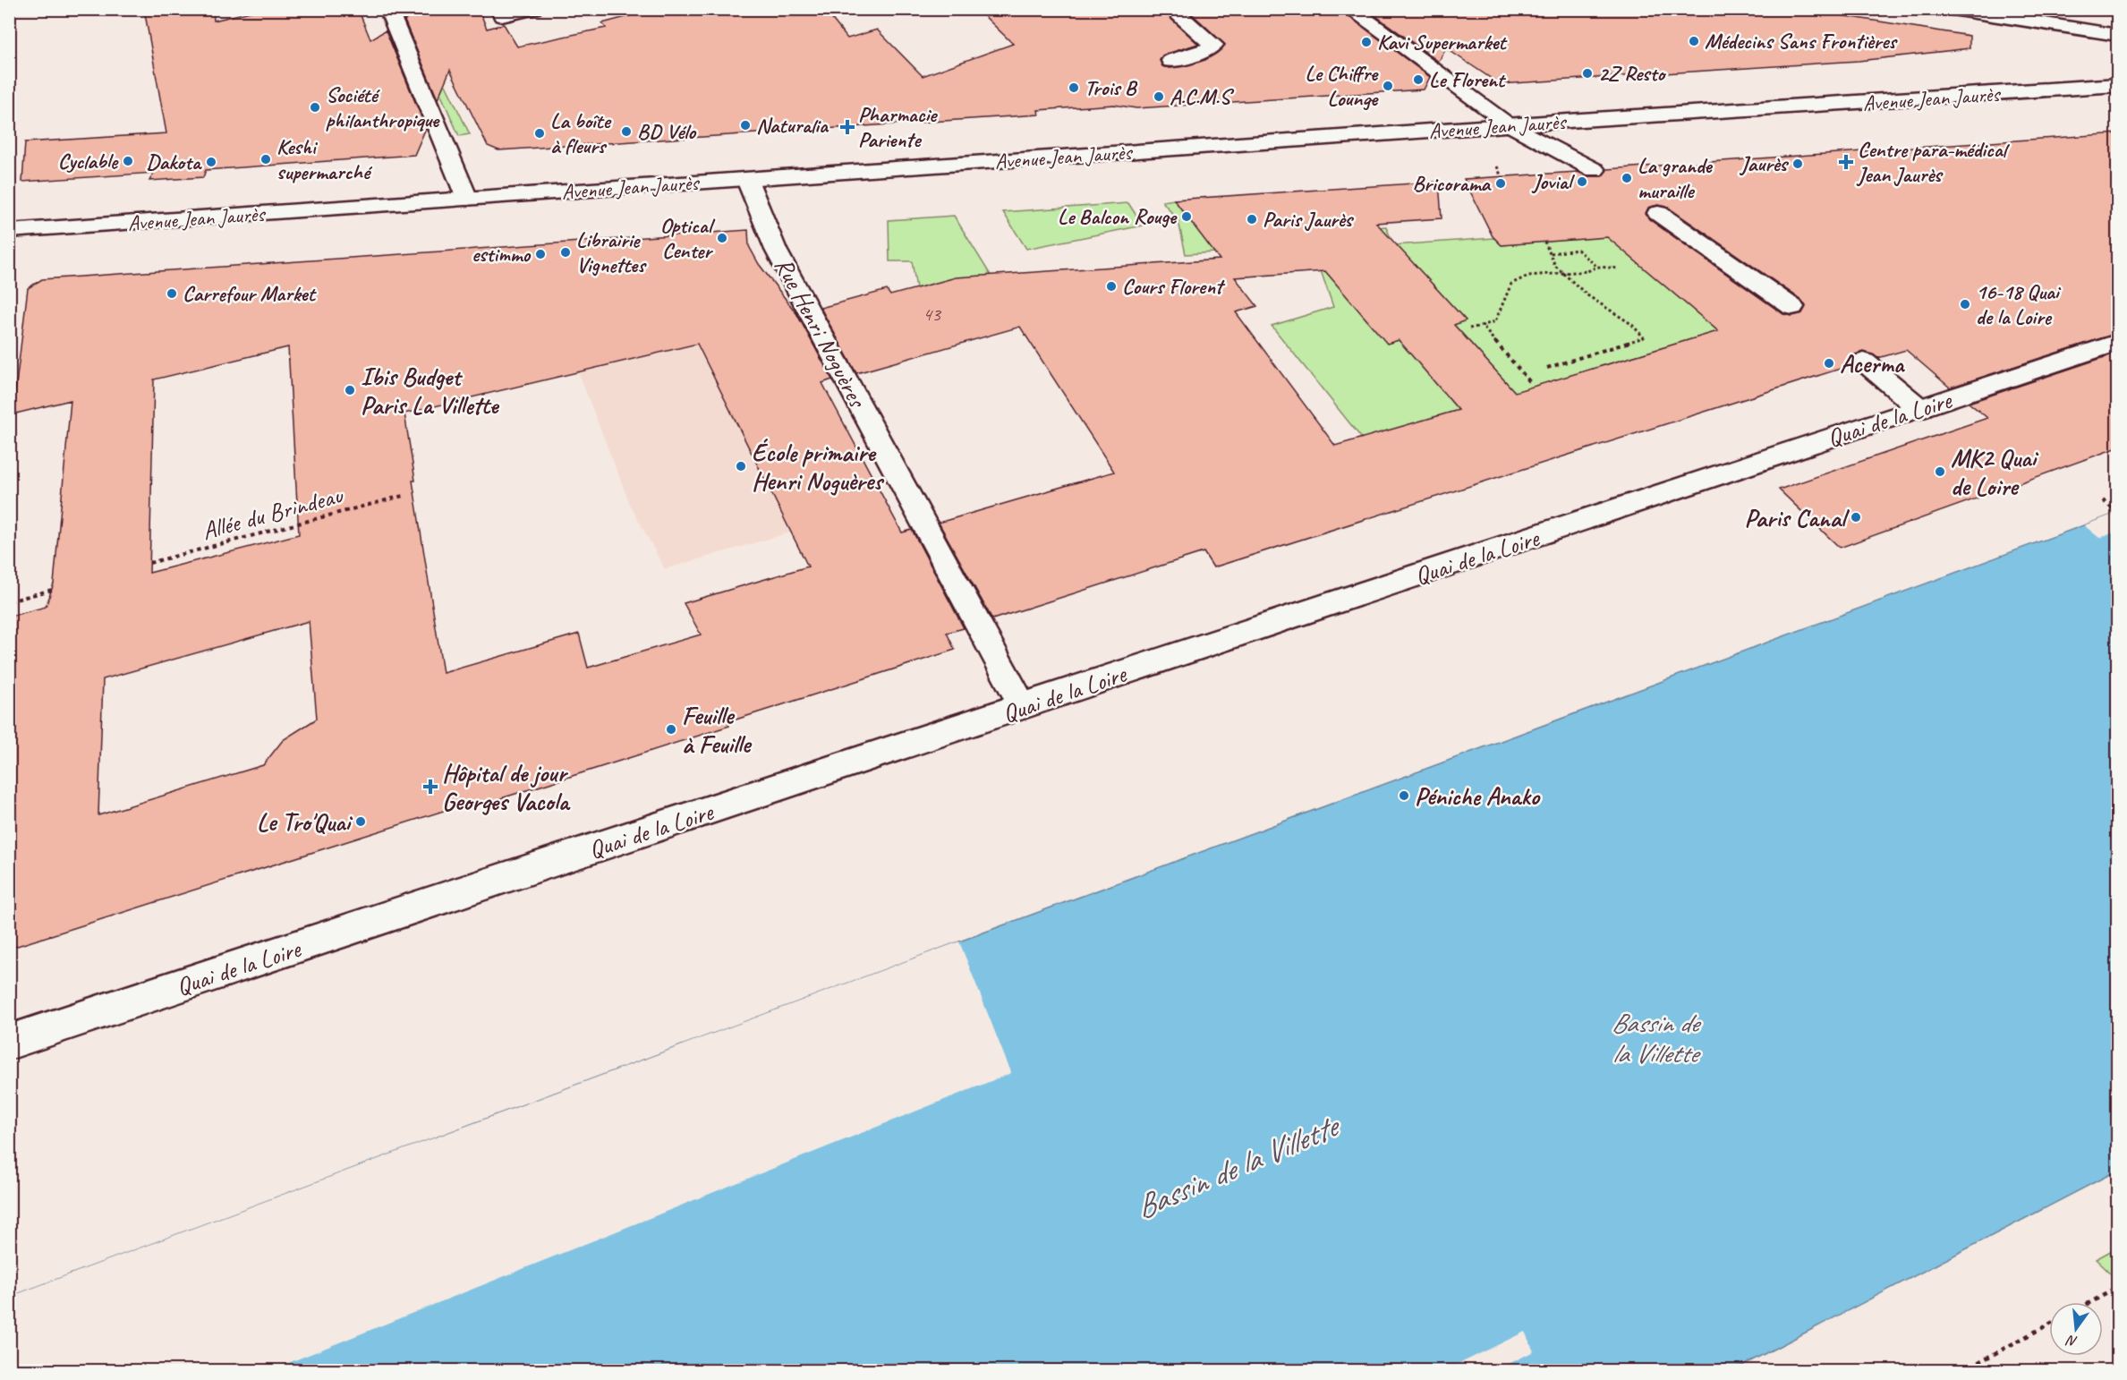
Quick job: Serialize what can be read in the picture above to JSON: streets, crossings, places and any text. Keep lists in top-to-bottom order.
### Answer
{
  "streets": {
    "street": ["Avenue Jean Jaurès", "Rue Henri Noguères", "Quai de la Loire"],
    "path": ["Allée du Brindeau"]
  },
  "crossings": [
    ["Avenue Jean Jaurès", "Rue Henri Noguères"],
    ["Rue Henri Noguères", "Quai de la Loire"]
  ],
  "water": ["Bassin de la Villette"],
  "places": {
    "other": [
      "Médecins Sans Frontières",
      "Kavi Supermarket",
      "2Z Resto",
      "Le Florent",
      "Le Chiffre Lounge",
      "Trois B",
      "A.C.M.S",
      "Société philanthropique",
      "Naturalia",
      "BD Vélo",
      "La boîte à fleurs",
      "Keshi supermarché",
      "Cyclable",
      "Dakota",
      "Jaurès",
      "La grande muraille",
      "Jovial",
      "Bricorama",
      "Le Balcon Rouge",
      "Paris Jaurès",
      "Optical Center",
      "Librairie Vignettes",
      "estimmo",
      "Cours Florent",
      "Carrefour Market",
      "16-18 Quai de la Loire",
      "Acerma",
      "Ibis Budget Paris La Villette",
      "École primaire Henri Noguères",
      "MK2 Quai de Loire",
      "Paris Canal",
      "Feuille à Feuille",
      "Péniche Anako",
      "Le Tro'Quai"
    ],
    "health": ["Pharmacie Pariente", "Centre para-médical Jean Jaurès", "Hôpital de jour Georges Vacola"]
  },
  "house_numbers": ["43"],
  "north": "bottom"
}
